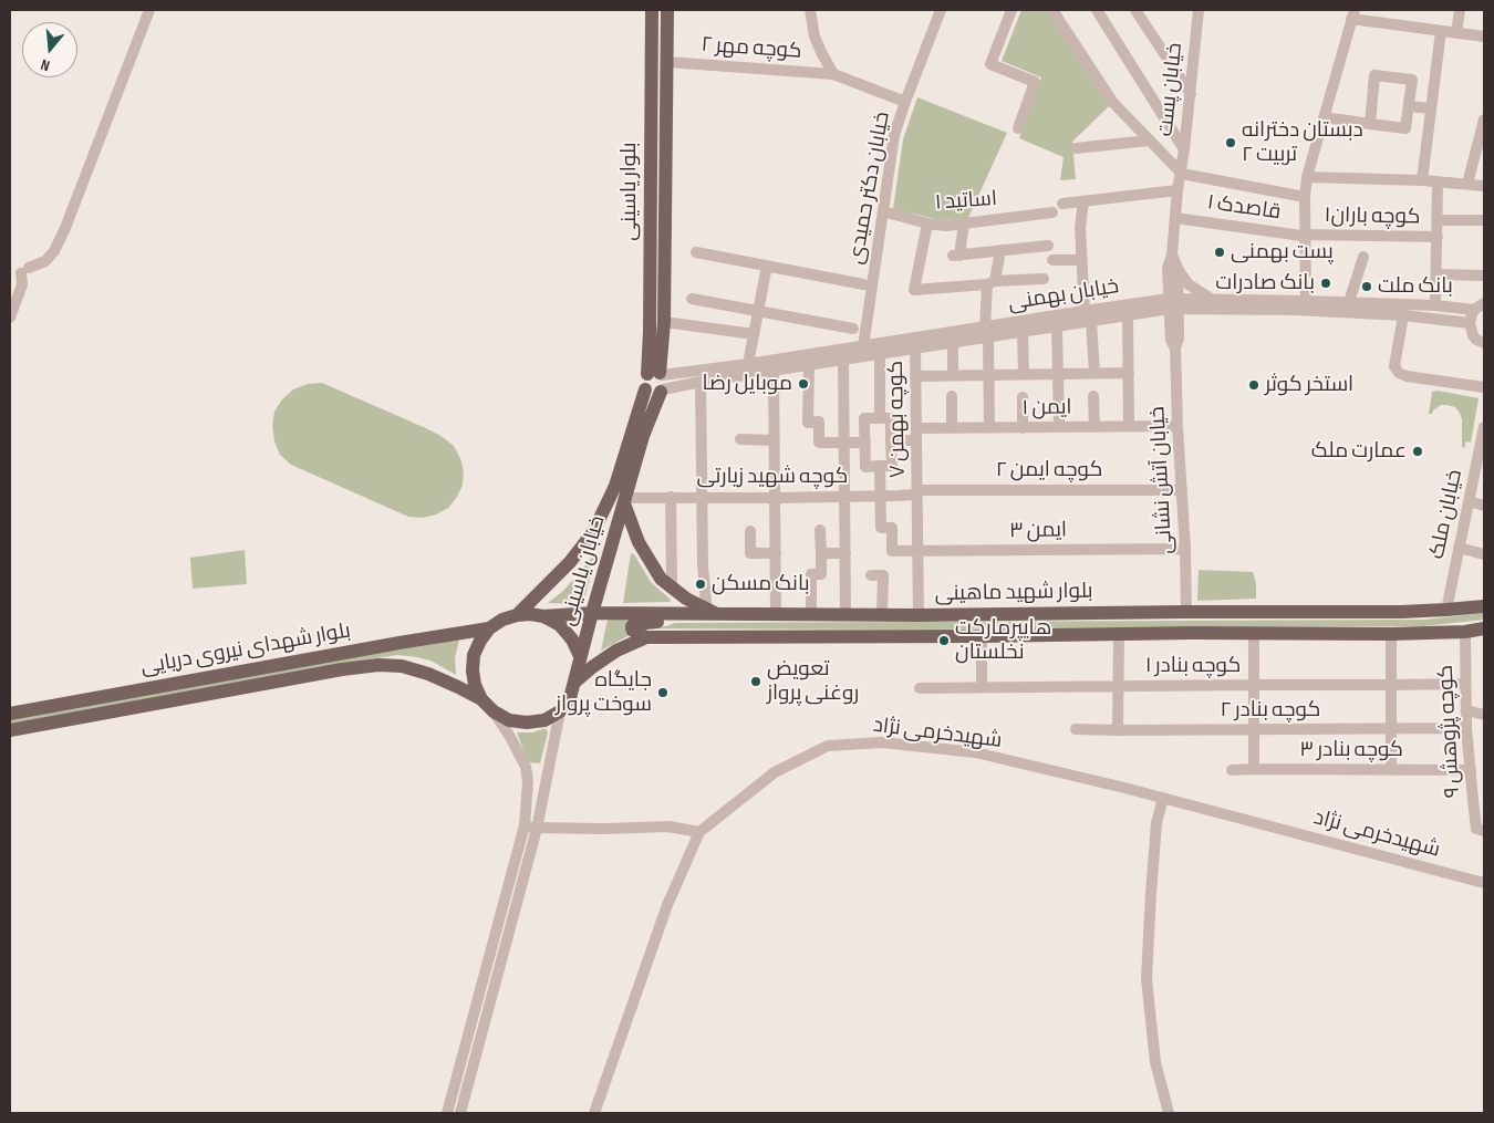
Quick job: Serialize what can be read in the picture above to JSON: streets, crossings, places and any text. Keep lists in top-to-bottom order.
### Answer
{
  "streets": {
    "main road": [
      "بلوار یاسینی",
      "خیابان یاسینی",
      "بلوار شهید ماهینی",
      "بلوار شهدای نیروی دریایی"
    ],
    "street": [
      "کوچه مهر ۲",
      "خیابان پست",
      "خیابان دکتر حمیدی",
      "اساتید ۱",
      "قاصدک ۱",
      "کوچه باران۱",
      "خیابان بهمنی",
      "ایمن ۱",
      "کوچه بهمن ۷",
      "کوچه ایمن ۲",
      "کوچه شهید زیارتی",
      "خیابان آتش نشانی",
      "خیابان ملک",
      "ایمن ۳",
      "کوچه بنادر ۱",
      "کوچه بنادر ۲",
      "کوچه پژوهش ۹",
      "شهیدخرمی نژاد",
      "کوچه بنادر ۳"
    ]
  },
  "crossings": [
    ["کوچه مهر ۲", "خیابان دکتر حمیدی"],
    ["کوچه مهر ۲", "بلوار یاسینی"],
    ["خیابان دکتر حمیدی", "اساتید ۱"],
    ["خیابان دکتر حمیدی", "خیابان بهمنی"],
    ["بلوار یاسینی", "خیابان بهمنی"],
    ["بلوار یاسینی", "کوچه شهید زیارتی"],
    ["بلوار یاسینی", "خیابان یاسینی"],
    ["قاصدک ۱", "کوچه باران۱"],
    ["خیابان بهمنی", "کوچه بهمن ۷"],
    ["خیابان بهمنی", "خیابان آتش نشانی"],
    ["ایمن ۱", "کوچه بهمن ۷"],
    ["ایمن ۱", "خیابان آتش نشانی"],
    ["کوچه بهمن ۷", "کوچه ایمن ۲"],
    ["کوچه بهمن ۷", "کوچه شهید زیارتی"],
    ["کوچه بهمن ۷", "ایمن ۳"],
    ["کوچه بهمن ۷", "بلوار شهید ماهینی"],
    ["کوچه ایمن ۲", "کوچه شهید زیارتی"],
    ["کوچه ایمن ۲", "خیابان آتش نشانی"],
    ["کوچه شهید زیارتی", "ایمن ۳"],
    ["کوچه شهید زیارتی", "خیابان یاسینی"],
    ["خیابان آتش نشانی", "ایمن ۳"],
    ["خیابان آتش نشانی", "بلوار شهید ماهینی"],
    ["خیابان ملک", "بلوار شهید ماهینی"],
    ["خیابان یاسینی", "بلوار شهید ماهینی"],
    ["خیابان یاسینی", "بلوار شهدای نیروی دریایی"],
    ["بلوار شهید ماهینی", "بلوار شهدای نیروی دریایی"],
    ["بلوار شهید ماهینی", "کوچه پژوهش ۹"],
    ["کوچه بنادر ۱", "کوچه پژوهش ۹"],
    ["کوچه بنادر ۲", "کوچه پژوهش ۹"],
    ["کوچه پژوهش ۹", "کوچه بنادر ۳"]
  ],
  "places": [
    "دبستان دخترانه تربیت ۲",
    "پست بهمنی",
    "بانک صادرات",
    "بانک ملت",
    "موبایل رضا",
    "استخر کوثر",
    "عمارت ملک",
    "بانک مسکن",
    "هایپرمارکت نخلستان",
    "تعویض روغنی پرواز",
    "جایگاه سوخت پرواز"
  ],
  "north": "bottom"
}
